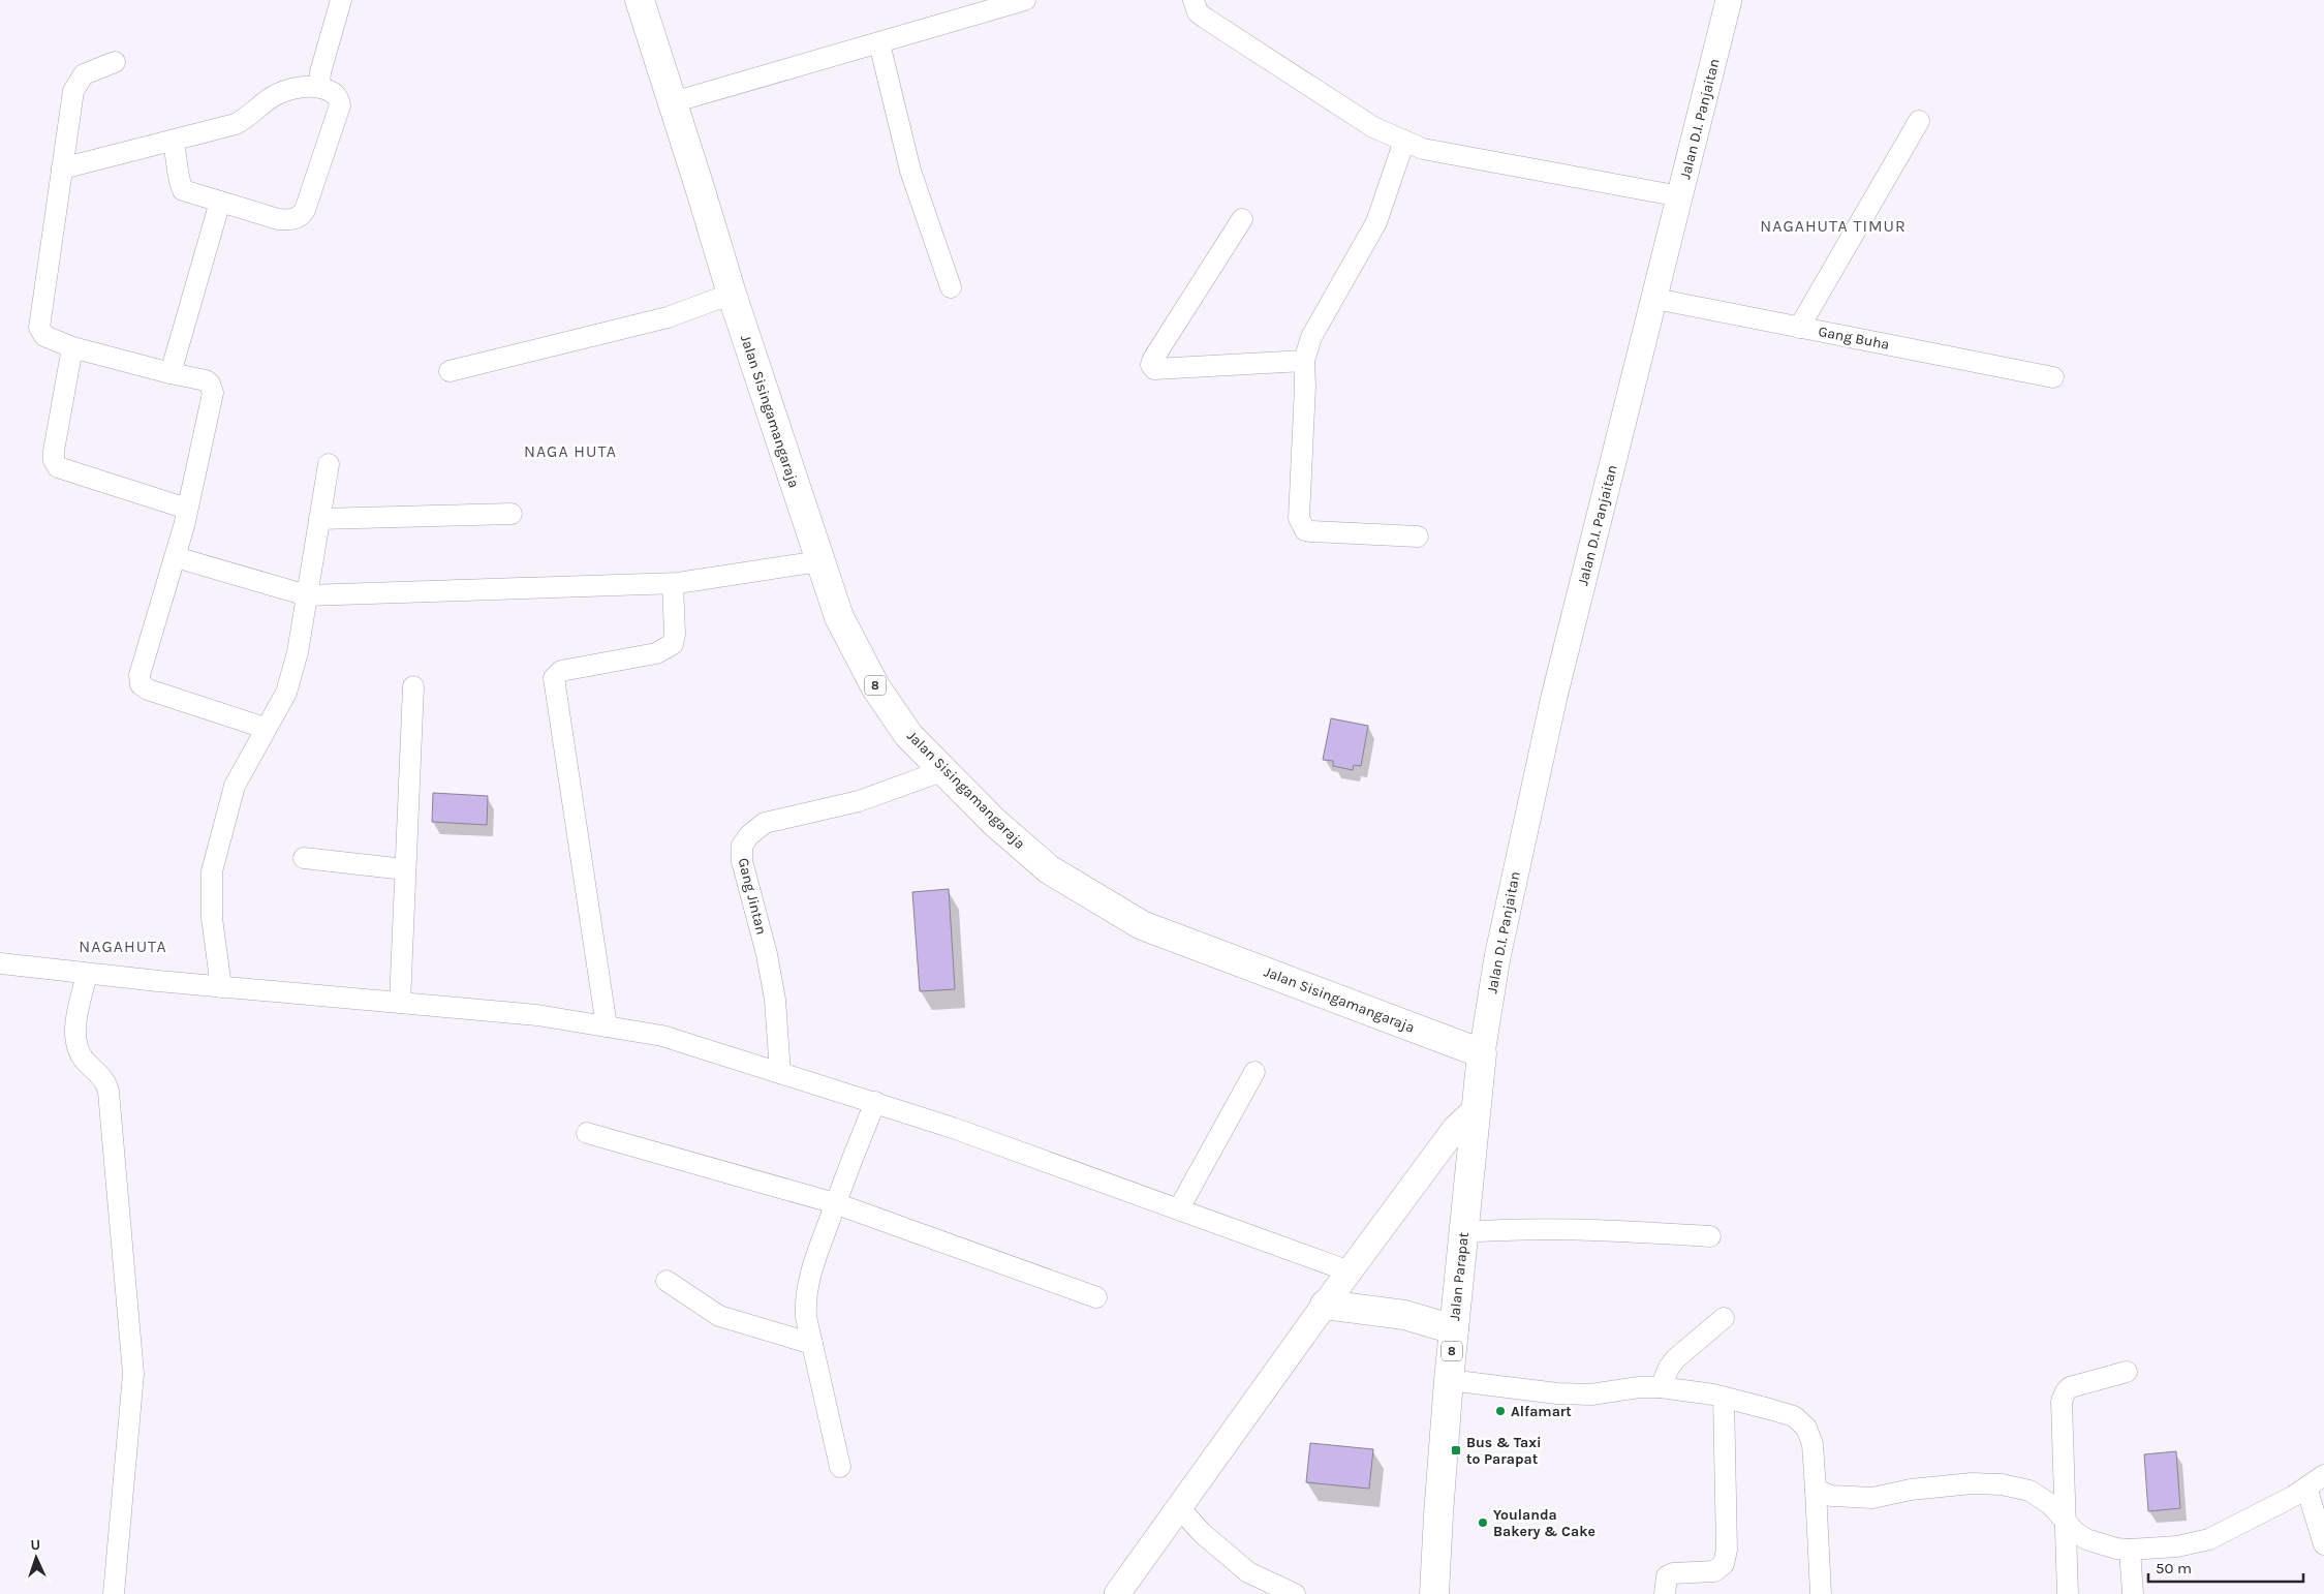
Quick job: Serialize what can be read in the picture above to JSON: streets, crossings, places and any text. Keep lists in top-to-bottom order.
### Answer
{
  "streets": {
    "highway": ["Jalan Sisingamangaraja", "8", "Jalan Parapat"],
    "main road": ["Jalan D.I. Panjaitan"],
    "street": ["Gang Buha", "Gang Jintan"]
  },
  "crossings": [
    ["Jalan D.I. Panjaitan", "Gang Buha"],
    ["Jalan D.I. Panjaitan", "Jalan Sisingamangaraja"],
    ["Jalan D.I. Panjaitan", "Jalan Parapat"],
    ["Jalan Sisingamangaraja", "Gang Jintan"],
    ["Jalan Sisingamangaraja", "Jalan Parapat"]
  ],
  "districts": ["NAGAHUTA TIMUR", "NAGA HUTA", "NAGAHUTA"],
  "places": {
    "other": ["Alfamart", "Youlanda Bakery & Cake"],
    "transit": ["Bus & Taxi to Parapat"]
  },
  "scale_bar": "50 m",
  "north": "top"
}
